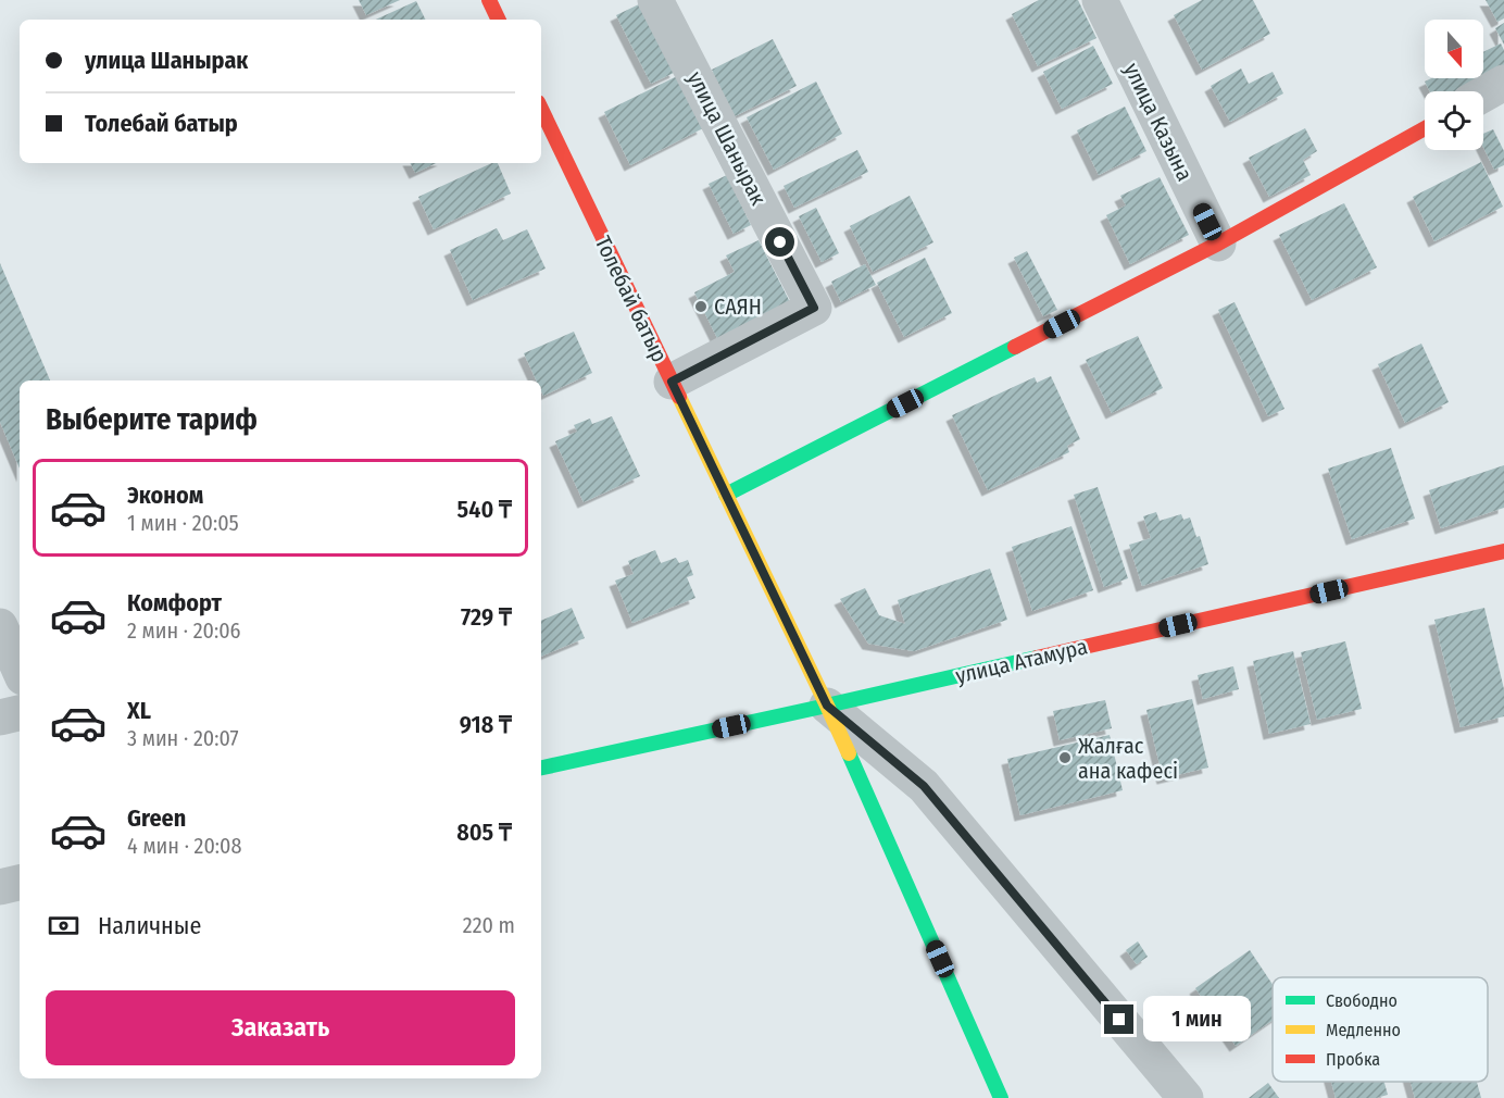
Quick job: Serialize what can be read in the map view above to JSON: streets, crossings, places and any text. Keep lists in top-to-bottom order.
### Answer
{
  "streets": {
    "street": [
      "улица Казына",
      "улица Шанырак",
      "Толебай батыр",
      "улица Атамура"
    ]
  },
  "crossings": [
    ["улица Шанырак", "Толебай батыр"],
    ["Толебай батыр", "улица Атамура"]
  ],
  "places": ["САЯН", "Жалғас ана кафесі"],
  "legend": ["Свободно", "Медленно", "Пробка"],
  "north": "bottom",
  "page": {
    "banner": ["улица Шанырак", "Толебай батыр"],
    "heading": "Выберите тариф",
    "list": [
      {
        "name": "Эконом",
        "note": "1 мин · 20:05",
        "value": "540 ₸"
      },
      {
        "name": "Комфорт",
        "note": "2 мин · 20:06",
        "value": "729 ₸"
      },
      {
        "name": "XL",
        "note": "3 мин · 20:07",
        "value": "918 ₸"
      },
      {
        "name": "Green",
        "note": "4 мин · 20:08",
        "value": "805 ₸"
      }
    ],
    "pay": ["Наличные", "220 m"],
    "buttons": "Заказать",
    "bubble": "1 мин"
  }
}
